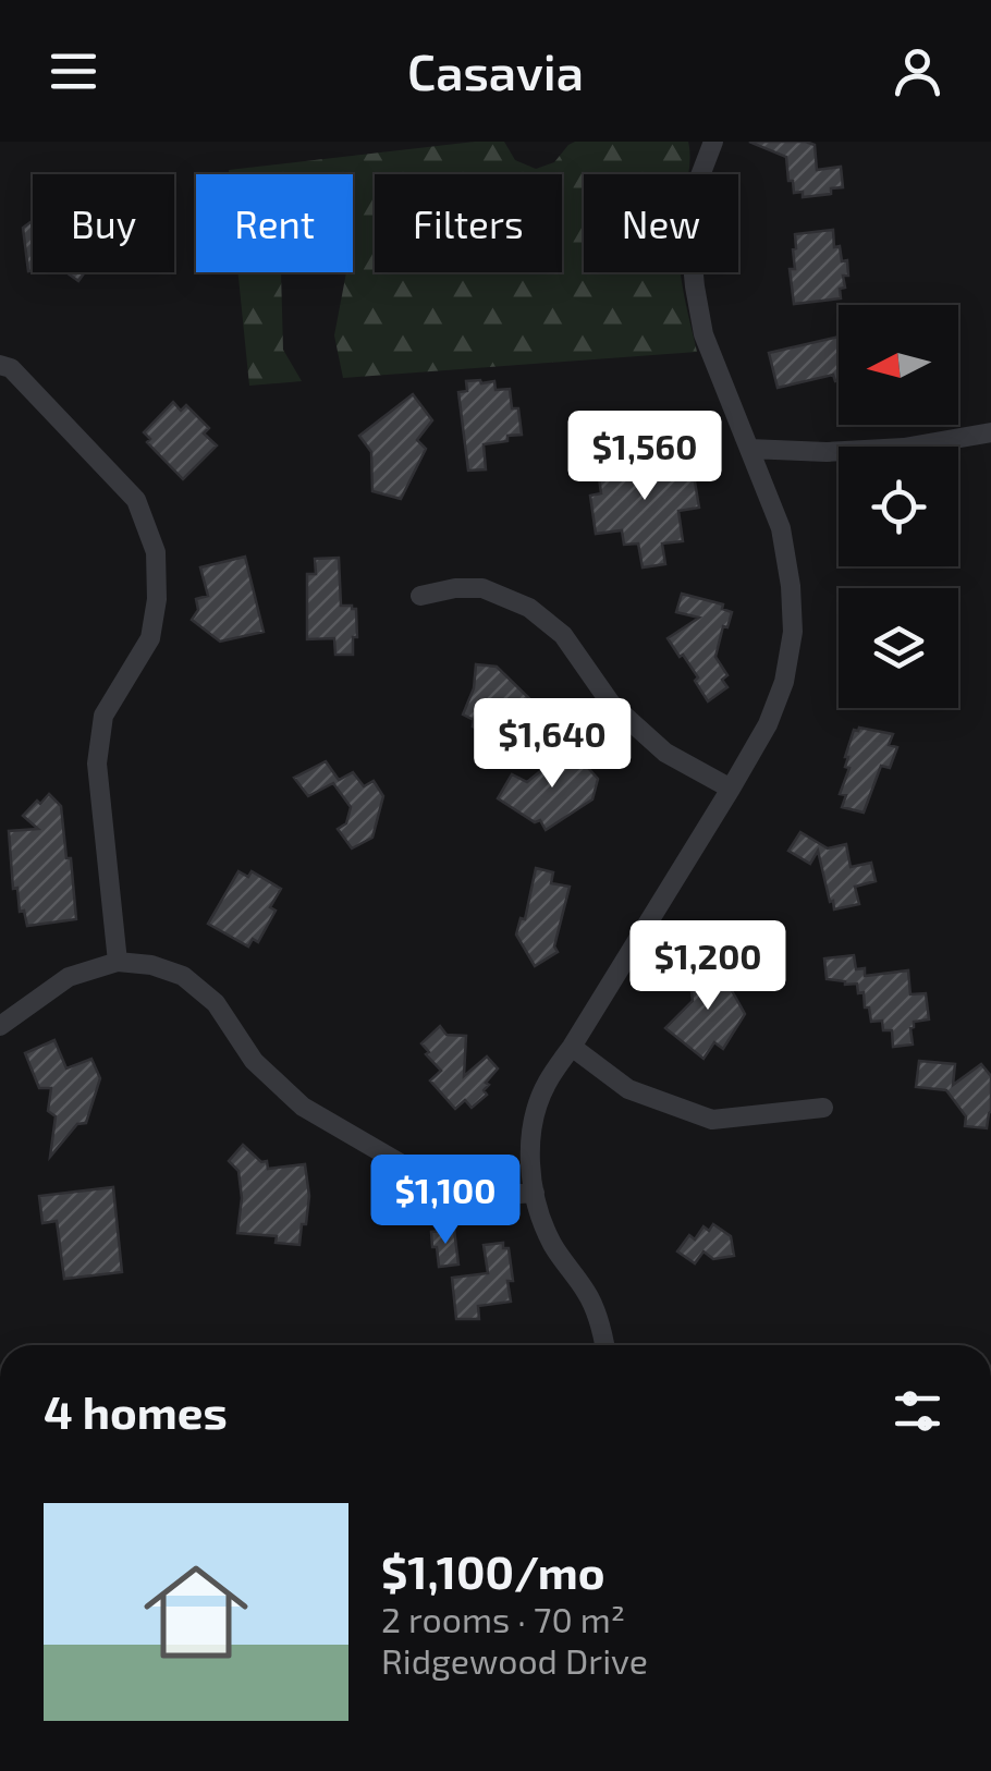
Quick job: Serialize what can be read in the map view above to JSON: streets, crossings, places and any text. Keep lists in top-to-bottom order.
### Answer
{
  "north": "left",
  "page": {
    "header": "Casavia",
    "chip": [
      "Buy",
      "Rent",
      "Filters",
      "New"
    ],
    "price": [
      "$1,560",
      "$1,640",
      "$1,200",
      "$1,100"
    ],
    "heading": "4 homes",
    "list": [
      {
        "name": "$1,100/mo",
        "note": "2 rooms · 70 m² · Ridgewood Drive"
      }
    ]
  }
}
